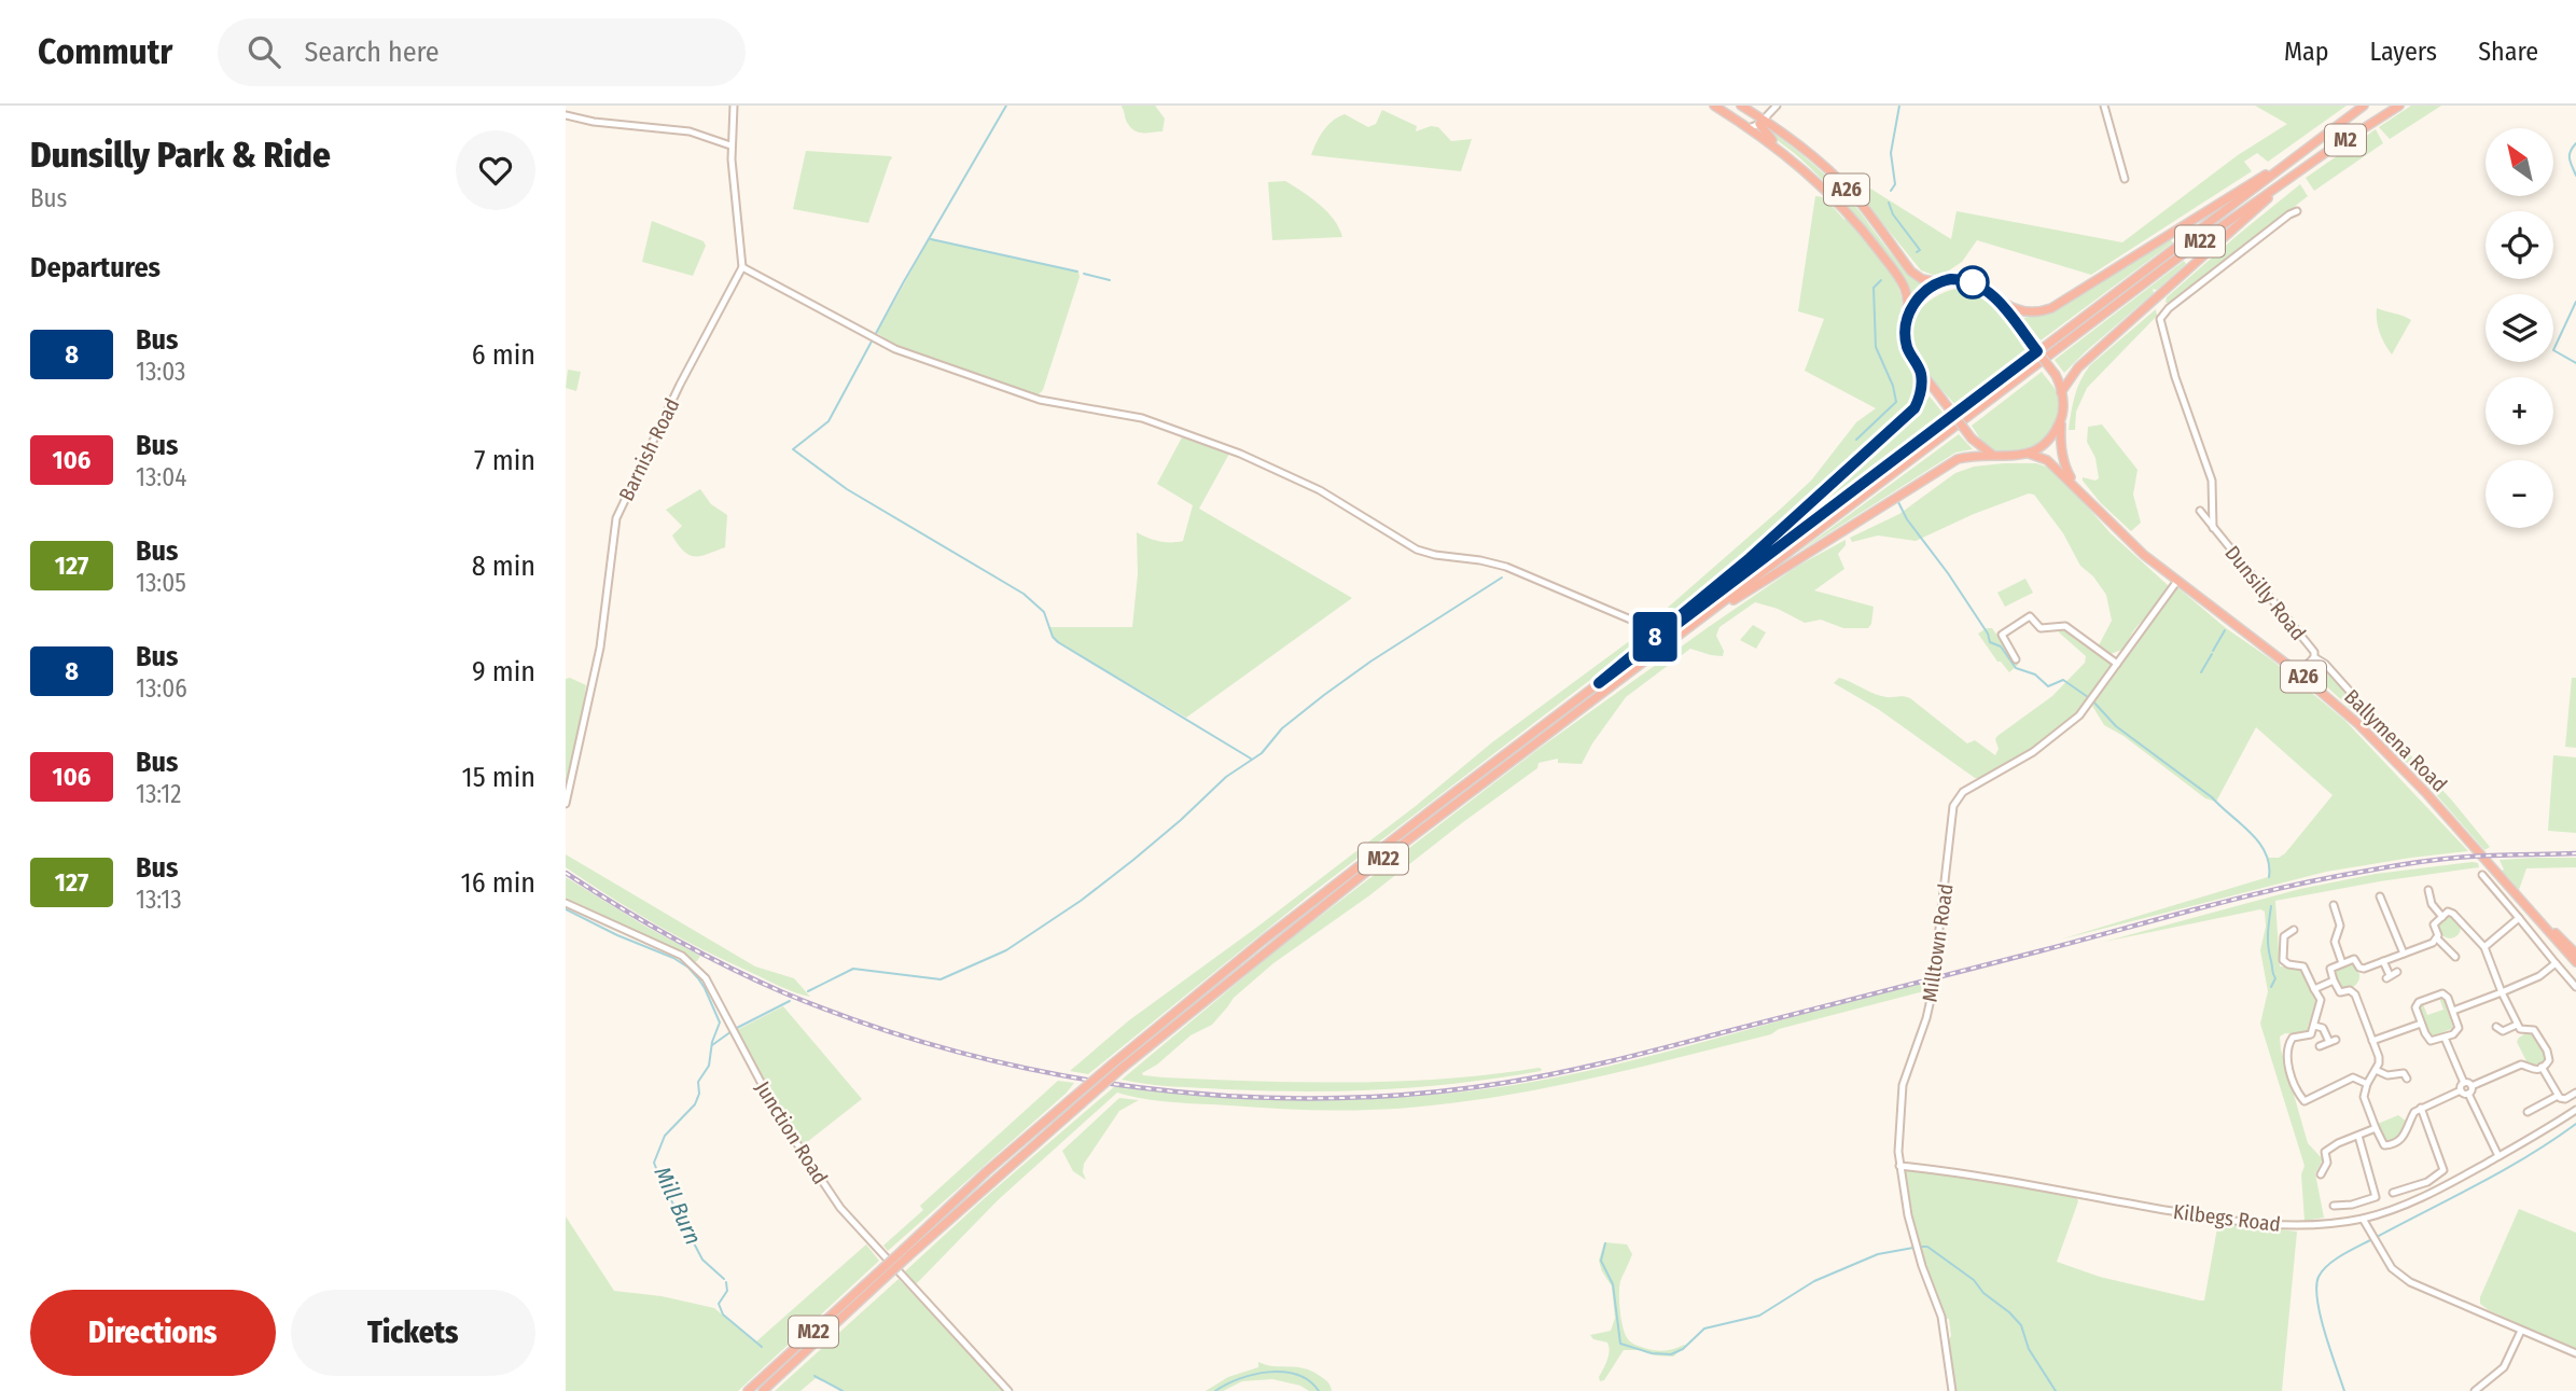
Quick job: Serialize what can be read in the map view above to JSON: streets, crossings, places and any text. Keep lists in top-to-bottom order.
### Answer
{
  "streets": {
    "highway": [
      "M2",
      "A26",
      "M22",
      "Ballymena Road"
    ],
    "street": [
      "Barnish Road",
      "Dunsilly Road",
      "Milltown Road",
      "Junction Road",
      "Kilbegs Road"
    ]
  },
  "crossings": [
    ["M2", "M22"],
    ["A26", "Ballymena Road"],
    ["Dunsilly Road", "Ballymena Road"],
    ["Ballymena Road", "Milltown Road"],
    ["Milltown Road", "Kilbegs Road"]
  ],
  "water": ["Mill Burn"],
  "lines": ["bus line 8"],
  "north": "top left",
  "page": {
    "header": "Commutr",
    "search": "Search here",
    "nav": ["Map", "Layers", "Share"],
    "heading": [
      ["Dunsilly Park & Ride", "Bus"],
      "Departures"
    ],
    "on_map": "8",
    "map_buttons": ["+", "−"],
    "list": [
      {
        "mark": "8",
        "name": "Bus",
        "note": "13:03",
        "value": "6 min"
      },
      {
        "mark": "106",
        "name": "Bus",
        "note": "13:04",
        "value": "7 min"
      },
      {
        "mark": "127",
        "name": "Bus",
        "note": "13:05",
        "value": "8 min"
      },
      {
        "mark": "8",
        "name": "Bus",
        "note": "13:06",
        "value": "9 min"
      },
      {
        "mark": "106",
        "name": "Bus",
        "note": "13:12",
        "value": "15 min"
      },
      {
        "mark": "127",
        "name": "Bus",
        "note": "13:13",
        "value": "16 min"
      }
    ],
    "buttons": ["Directions", "Tickets"]
  }
}
